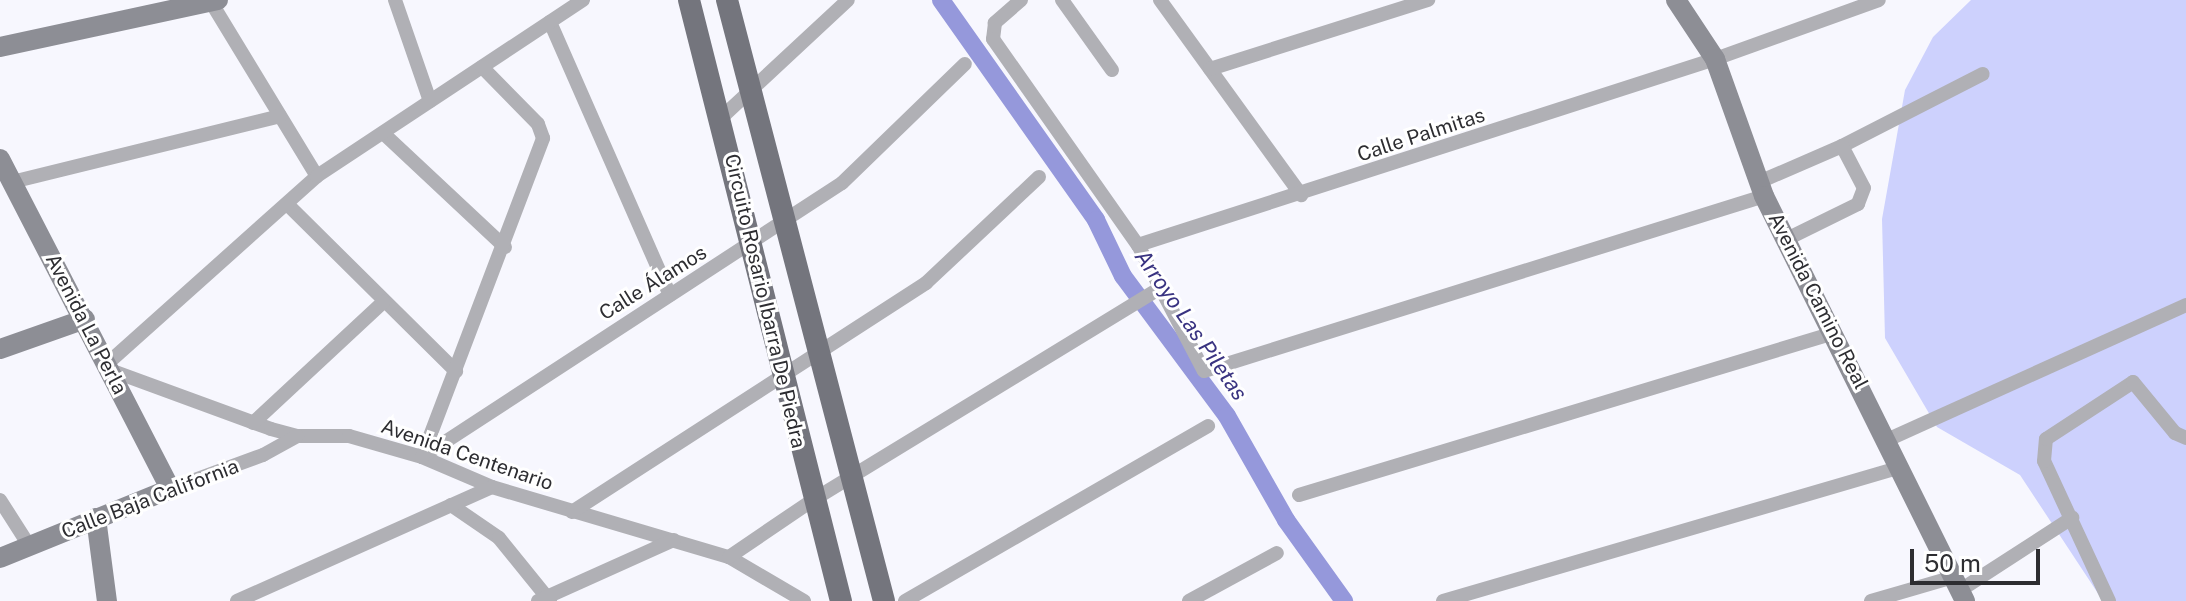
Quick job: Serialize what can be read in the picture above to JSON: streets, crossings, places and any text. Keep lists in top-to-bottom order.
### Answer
{
  "streets": {
    "main road": ["Circuito Rosario Ibarra De Piedra"],
    "street": [
      "Calle Palmitas",
      "Calle Álamos",
      "Avenida Camino Real",
      "Avenida La Perla",
      "Avenida Centenario",
      "Calle Baja California"
    ]
  },
  "crossings": [
    ["Calle Palmitas", "Avenida Camino Real"],
    ["Calle Álamos", "Circuito Rosario Ibarra De Piedra"],
    ["Calle Álamos", "Avenida Centenario"],
    ["Avenida La Perla", "Avenida Centenario"],
    ["Avenida La Perla", "Calle Baja California"],
    ["Avenida Centenario", "Calle Baja California"]
  ],
  "water": ["Arroyo Las Piletas"],
  "scale_bar": "50 m"
}
